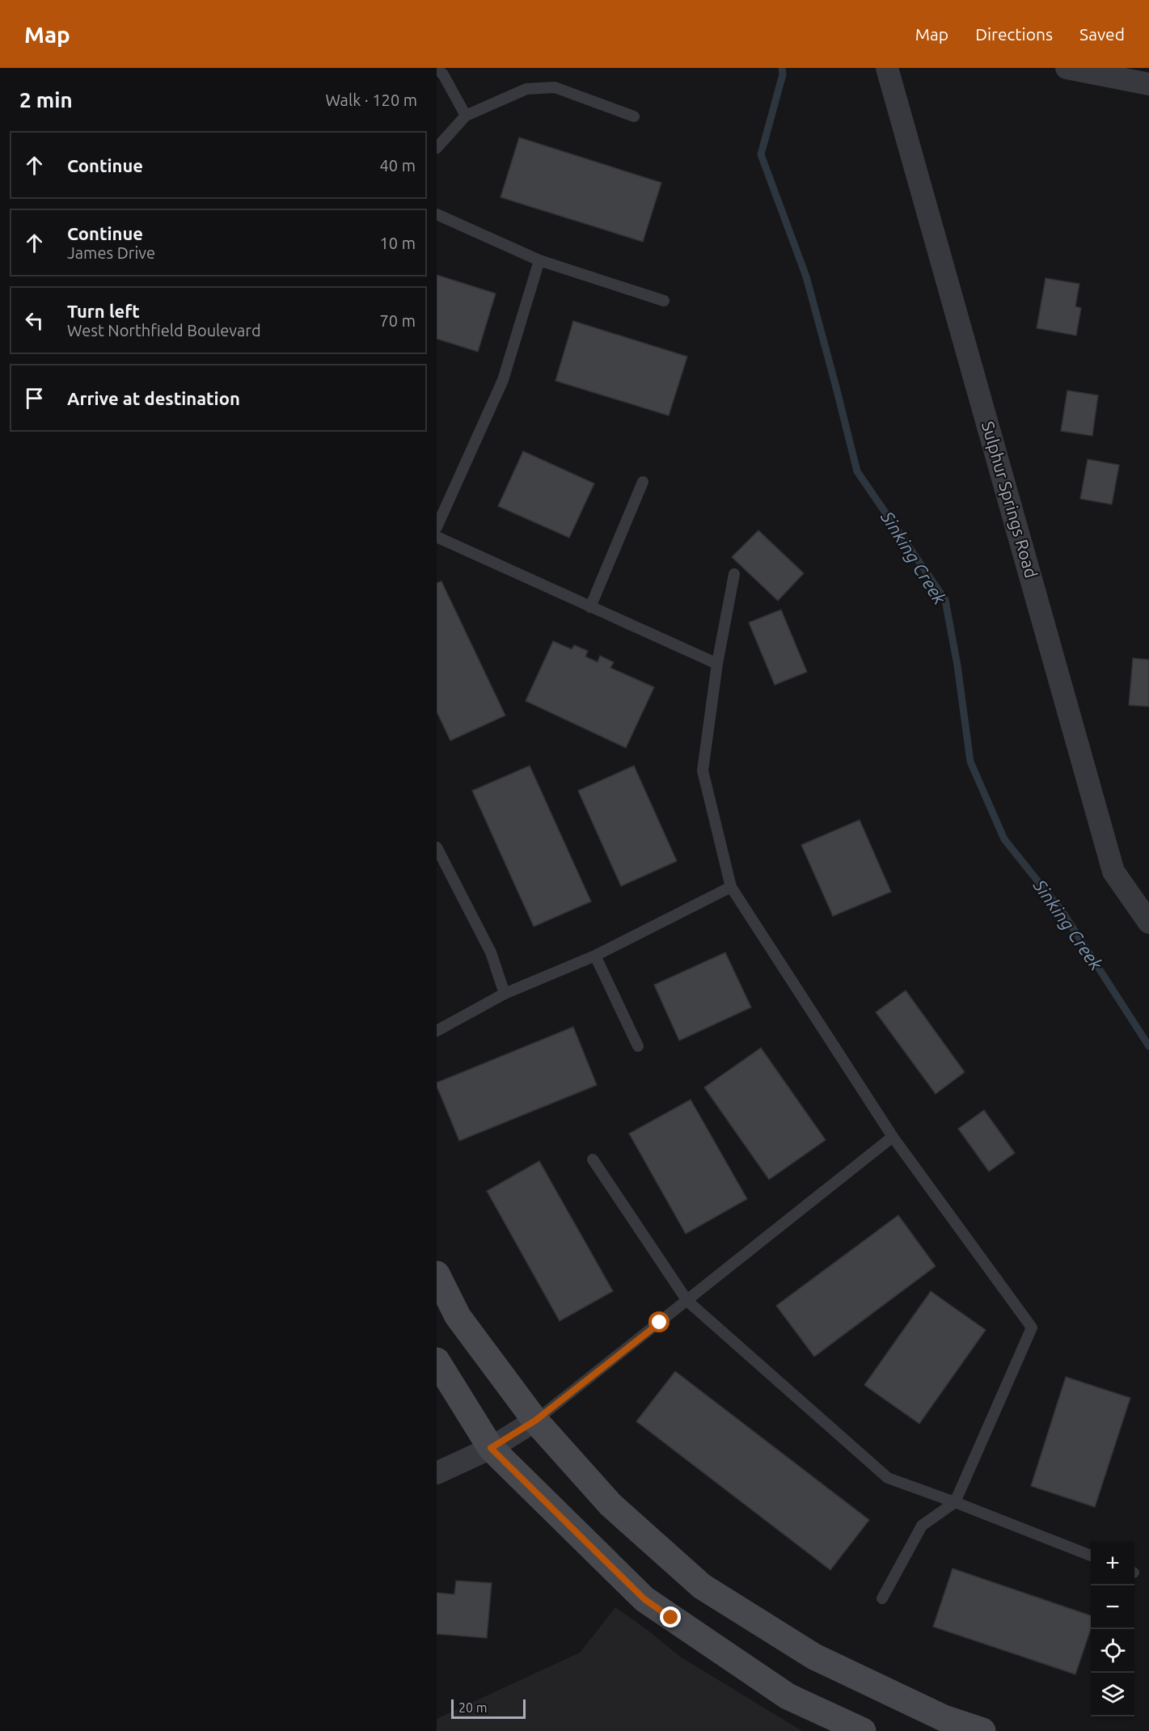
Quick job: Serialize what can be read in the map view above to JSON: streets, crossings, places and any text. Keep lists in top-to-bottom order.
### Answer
{
  "streets": {
    "street": ["Sulphur Springs Road"]
  },
  "water": ["Sinking Creek"],
  "scale_bar": "20 m",
  "page": {
    "header": "Map",
    "nav": ["Map", "Directions", "Saved"],
    "heading": ["2 min", "Walk · 120 m"],
    "list": [
      ["Continue", "40 m"],
      ["Continue", "James Drive", "10 m"],
      ["Turn left", "West Northfield Boulevard", "70 m"],
      "Arrive at destination"
    ],
    "map_buttons": ["+", "−"],
    "scale": "20 m"
  }
}
